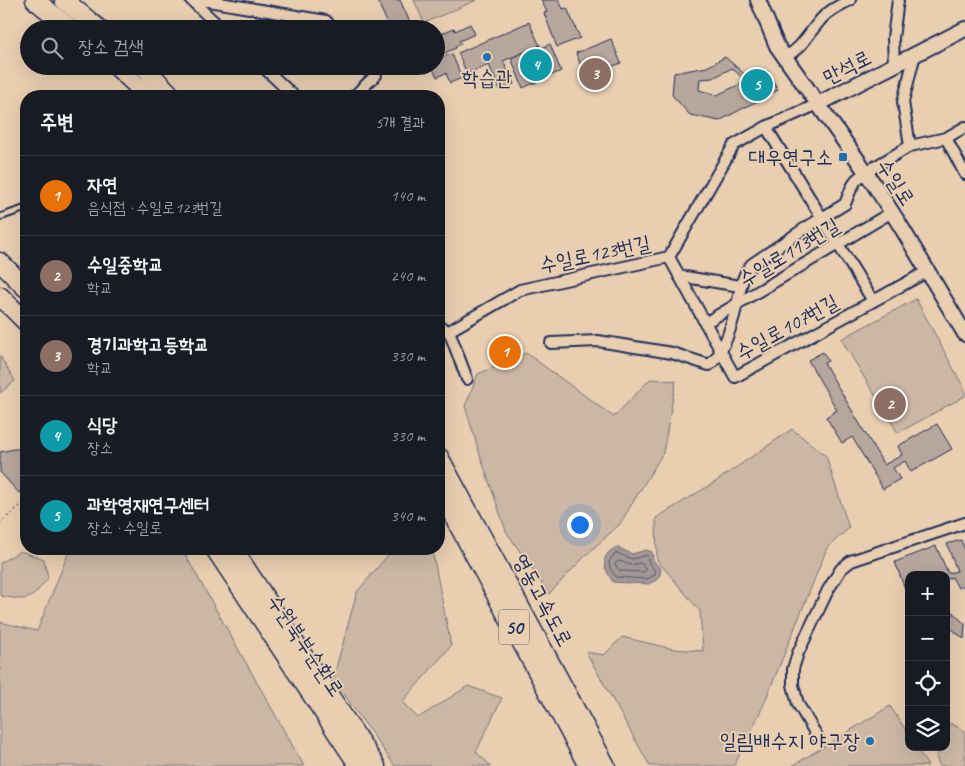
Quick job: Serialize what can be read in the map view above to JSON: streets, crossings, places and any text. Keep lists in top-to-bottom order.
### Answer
{
  "streets": {
    "highway": ["영동고속도로", "50", "수원북부순환로"],
    "street": [
      "만석로",
      "수일로",
      "수일로113번길",
      "수일로123번길",
      "수일로107번길"
    ]
  },
  "crossings": [
    ["만석로", "수일로"],
    ["만석로", "수일로123번길"],
    ["수일로", "수일로113번길"],
    ["수일로", "수일로123번길"],
    ["수일로", "수일로107번길"],
    ["수일로113번길", "수일로107번길"],
    ["수일로123번길", "수일로107번길"]
  ],
  "places": {
    "other": ["학습관", "일림배수지 야구장"],
    "transit": ["대우연구소"]
  },
  "page": {
    "search": "장소 검색",
    "pins": [
      "4",
      "3",
      "5",
      "1",
      "2"
    ],
    "heading": ["주변", "5개 결과"],
    "list": [
      {
        "mark": "1",
        "name": "자연",
        "note": "음식점 · 수일로123번길",
        "value": "140 m"
      },
      {
        "mark": "2",
        "name": "수일중학교",
        "note": "학교",
        "value": "240 m"
      },
      {
        "mark": "3",
        "name": "경기과학고등학교",
        "note": "학교",
        "value": "330 m"
      },
      {
        "mark": "4",
        "name": "식당",
        "note": "장소",
        "value": "330 m"
      },
      {
        "mark": "5",
        "name": "과학영재연구센터",
        "note": "장소 · 수일로",
        "value": "340 m"
      }
    ],
    "map_buttons": ["+", "−"]
  }
}
